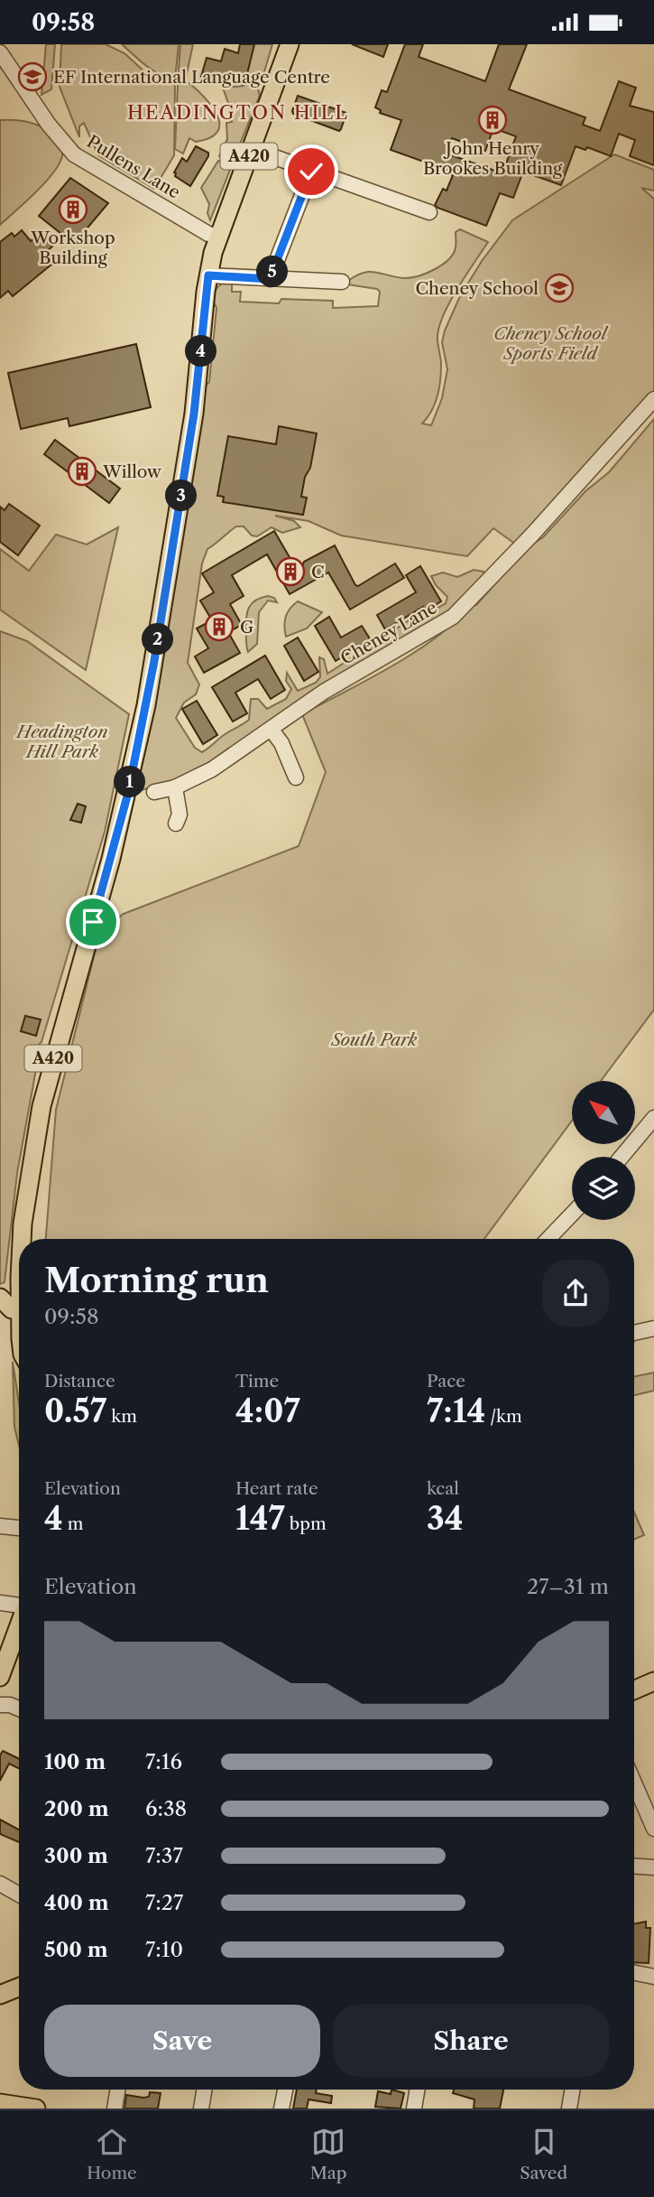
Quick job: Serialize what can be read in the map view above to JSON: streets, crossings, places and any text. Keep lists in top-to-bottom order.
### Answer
{
  "streets": {
    "main road": ["A420"],
    "street": ["Pullens Lane", "Cheney Lane"]
  },
  "crossings": [
    ["A420", "Pullens Lane"]
  ],
  "districts": ["HEADINGTON HILL"],
  "parks": ["Cheney School Sports Field", "Headington Hill Park", "South Park"],
  "places": {
    "school or university": ["EF International Language Centre", "Cheney School"],
    "building": [
      "John Henry Brookes Building",
      "Workshop Building",
      "Willow",
      "C",
      "G"
    ]
  },
  "north": "top left",
  "page": {
    "status": "09:58",
    "pins": [
      "5",
      "4",
      "3",
      "2",
      "1"
    ],
    "heading": ["Morning run", "09:58"],
    "stats": [
      ["Distance", "0.57 km"],
      ["Time", "4:07"],
      ["Pace", "7:14 /km"],
      ["Elevation", "4 m"],
      ["Heart rate", "147 bpm"],
      ["kcal", "34"]
    ],
    "chart": ["Elevation", "27–31 m"],
    "list": [
      {
        "name": "100 m",
        "note": "7:16"
      },
      {
        "name": "200 m",
        "note": "6:38"
      },
      {
        "name": "300 m",
        "note": "7:37"
      },
      {
        "name": "400 m",
        "note": "7:27"
      },
      {
        "name": "500 m",
        "note": "7:10"
      }
    ],
    "buttons": ["Save", "Share"],
    "tabs": ["Home", "Map", "Saved"]
  }
}
